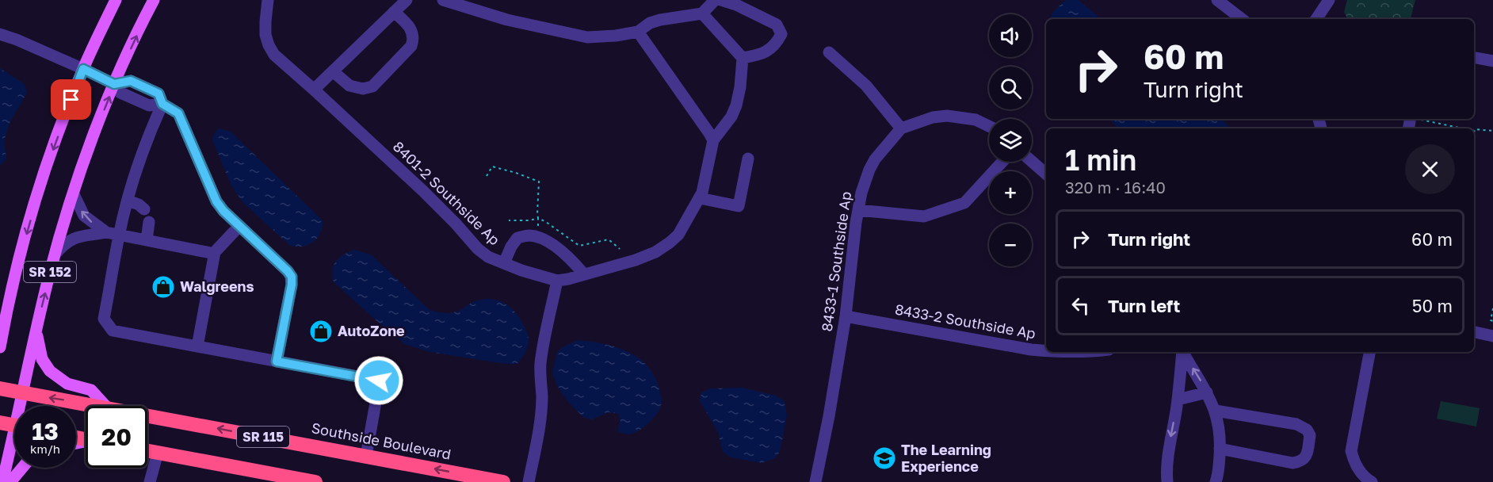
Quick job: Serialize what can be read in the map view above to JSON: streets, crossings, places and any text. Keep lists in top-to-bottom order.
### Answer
{
  "streets": {
    "highway": ["SR 115", "Southside Boulevard"],
    "main road": ["SR 152"],
    "street": ["8401-2 Southside Ap", "8433-1 Southside Ap", "8433-2 Southside Ap"]
  },
  "crossings": [
    ["8433-1 Southside Ap", "8433-2 Southside Ap"],
    ["SR 152", "Southside Boulevard"]
  ],
  "places": {
    "shop": ["Walgreens", "AutoZone"],
    "school or university": ["The Learning Experience"]
  },
  "page": {
    "map_buttons": ["+", "−"],
    "turn": ["60 m", "Turn right"],
    "heading": ["1 min", "320 m · 16:40"],
    "list": [
      {
        "name": "Turn right",
        "value": "60 m"
      },
      {
        "name": "Turn left",
        "value": "50 m"
      }
    ],
    "speed": "13 km/h",
    "limit": "20"
  }
}
